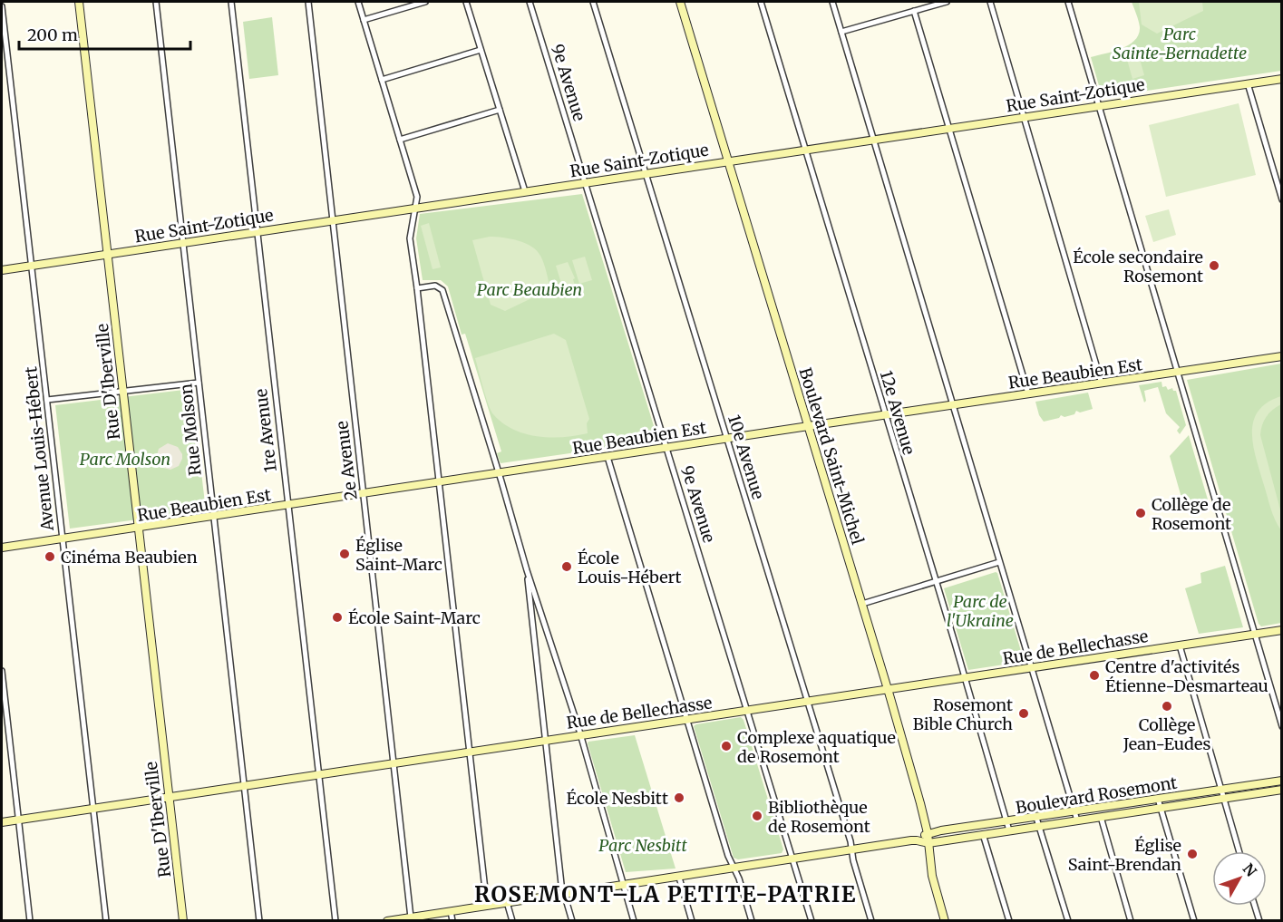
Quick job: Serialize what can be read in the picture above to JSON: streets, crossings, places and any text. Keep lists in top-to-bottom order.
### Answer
{
  "streets": {
    "street": [
      "9e Avenue",
      "Rue Saint-Zotique",
      "Rue Beaubien Est",
      "Rue D'Iberville",
      "12e Avenue",
      "Rue Molson",
      "1re Avenue",
      "Avenue Louis-Hébert",
      "Boulevard Saint-Michel",
      "10e Avenue",
      "2e Avenue",
      "Rue de Bellechasse",
      "Boulevard Rosemont"
    ]
  },
  "crossings": [
    ["9e Avenue", "Rue Saint-Zotique"],
    ["9e Avenue", "Rue Beaubien Est"],
    ["9e Avenue", "Rue de Bellechasse"],
    ["9e Avenue", "Boulevard Rosemont"],
    ["Rue Saint-Zotique", "Rue D'Iberville"],
    ["Rue Saint-Zotique", "12e Avenue"],
    ["Rue Saint-Zotique", "Rue Molson"],
    ["Rue Saint-Zotique", "1re Avenue"],
    ["Rue Saint-Zotique", "Avenue Louis-Hébert"],
    ["Rue Saint-Zotique", "Boulevard Saint-Michel"],
    ["Rue Saint-Zotique", "10e Avenue"],
    ["Rue Saint-Zotique", "2e Avenue"],
    ["Rue Beaubien Est", "Rue D'Iberville"],
    ["Rue Beaubien Est", "12e Avenue"],
    ["Rue Beaubien Est", "Rue Molson"],
    ["Rue Beaubien Est", "1re Avenue"],
    ["Rue Beaubien Est", "Avenue Louis-Hébert"],
    ["Rue Beaubien Est", "Boulevard Saint-Michel"],
    ["Rue Beaubien Est", "10e Avenue"],
    ["Rue Beaubien Est", "2e Avenue"],
    ["Rue D'Iberville", "Rue de Bellechasse"],
    ["12e Avenue", "Rue de Bellechasse"],
    ["12e Avenue", "Boulevard Rosemont"],
    ["Rue Molson", "Rue de Bellechasse"],
    ["1re Avenue", "Rue de Bellechasse"],
    ["Avenue Louis-Hébert", "Rue de Bellechasse"],
    ["Boulevard Saint-Michel", "Rue de Bellechasse"],
    ["Boulevard Saint-Michel", "Boulevard Rosemont"],
    ["10e Avenue", "Rue de Bellechasse"],
    ["10e Avenue", "Boulevard Rosemont"],
    ["2e Avenue", "Rue de Bellechasse"],
    ["2e Avenue", "Boulevard Rosemont"]
  ],
  "districts": ["ROSEMONT–LA PETITE-PATRIE"],
  "parks": [
    "Parc Sainte-Bernadette",
    "Parc Beaubien",
    "Parc Molson",
    "Parc de l'Ukraine",
    "Parc Nesbitt"
  ],
  "places": [
    "École secondaire Rosemont",
    "Collège de Rosemont",
    "Église Saint-Marc",
    "Cinéma Beaubien",
    "École Louis-Hébert",
    "École Saint-Marc",
    "Centre d'activités Étienne-Desmarteau",
    "Collège Jean-Eudes",
    "Rosemont Bible Church",
    "Complexe aquatique de Rosemont",
    "École Nesbitt",
    "Bibliothèque de Rosemont",
    "Église Saint-Brendan"
  ],
  "scale_bar": "200 m",
  "north": "top right"
}
